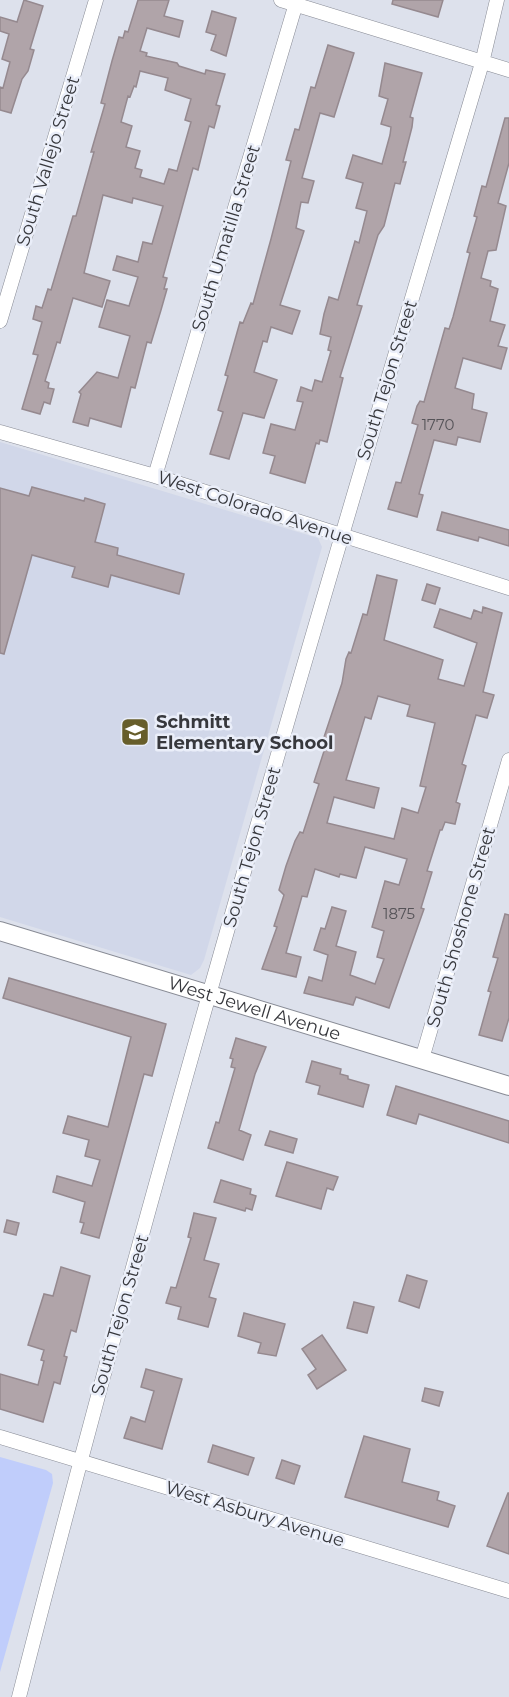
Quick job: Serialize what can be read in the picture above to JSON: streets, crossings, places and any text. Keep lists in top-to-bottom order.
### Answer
{
  "streets": {
    "street": [
      "South Vallejo Street",
      "South Umatilla Street",
      "South Tejon Street",
      "West Colorado Avenue",
      "South Shoshone Street",
      "West Jewell Avenue",
      "West Asbury Avenue"
    ]
  },
  "crossings": [
    ["South Umatilla Street", "West Colorado Avenue"],
    ["South Tejon Street", "West Colorado Avenue"],
    ["South Tejon Street", "West Jewell Avenue"],
    ["South Tejon Street", "West Asbury Avenue"],
    ["South Shoshone Street", "West Jewell Avenue"]
  ],
  "places": {
    "school or university": ["Schmitt Elementary School"]
  },
  "house_numbers": ["1770", "1875"]
}
